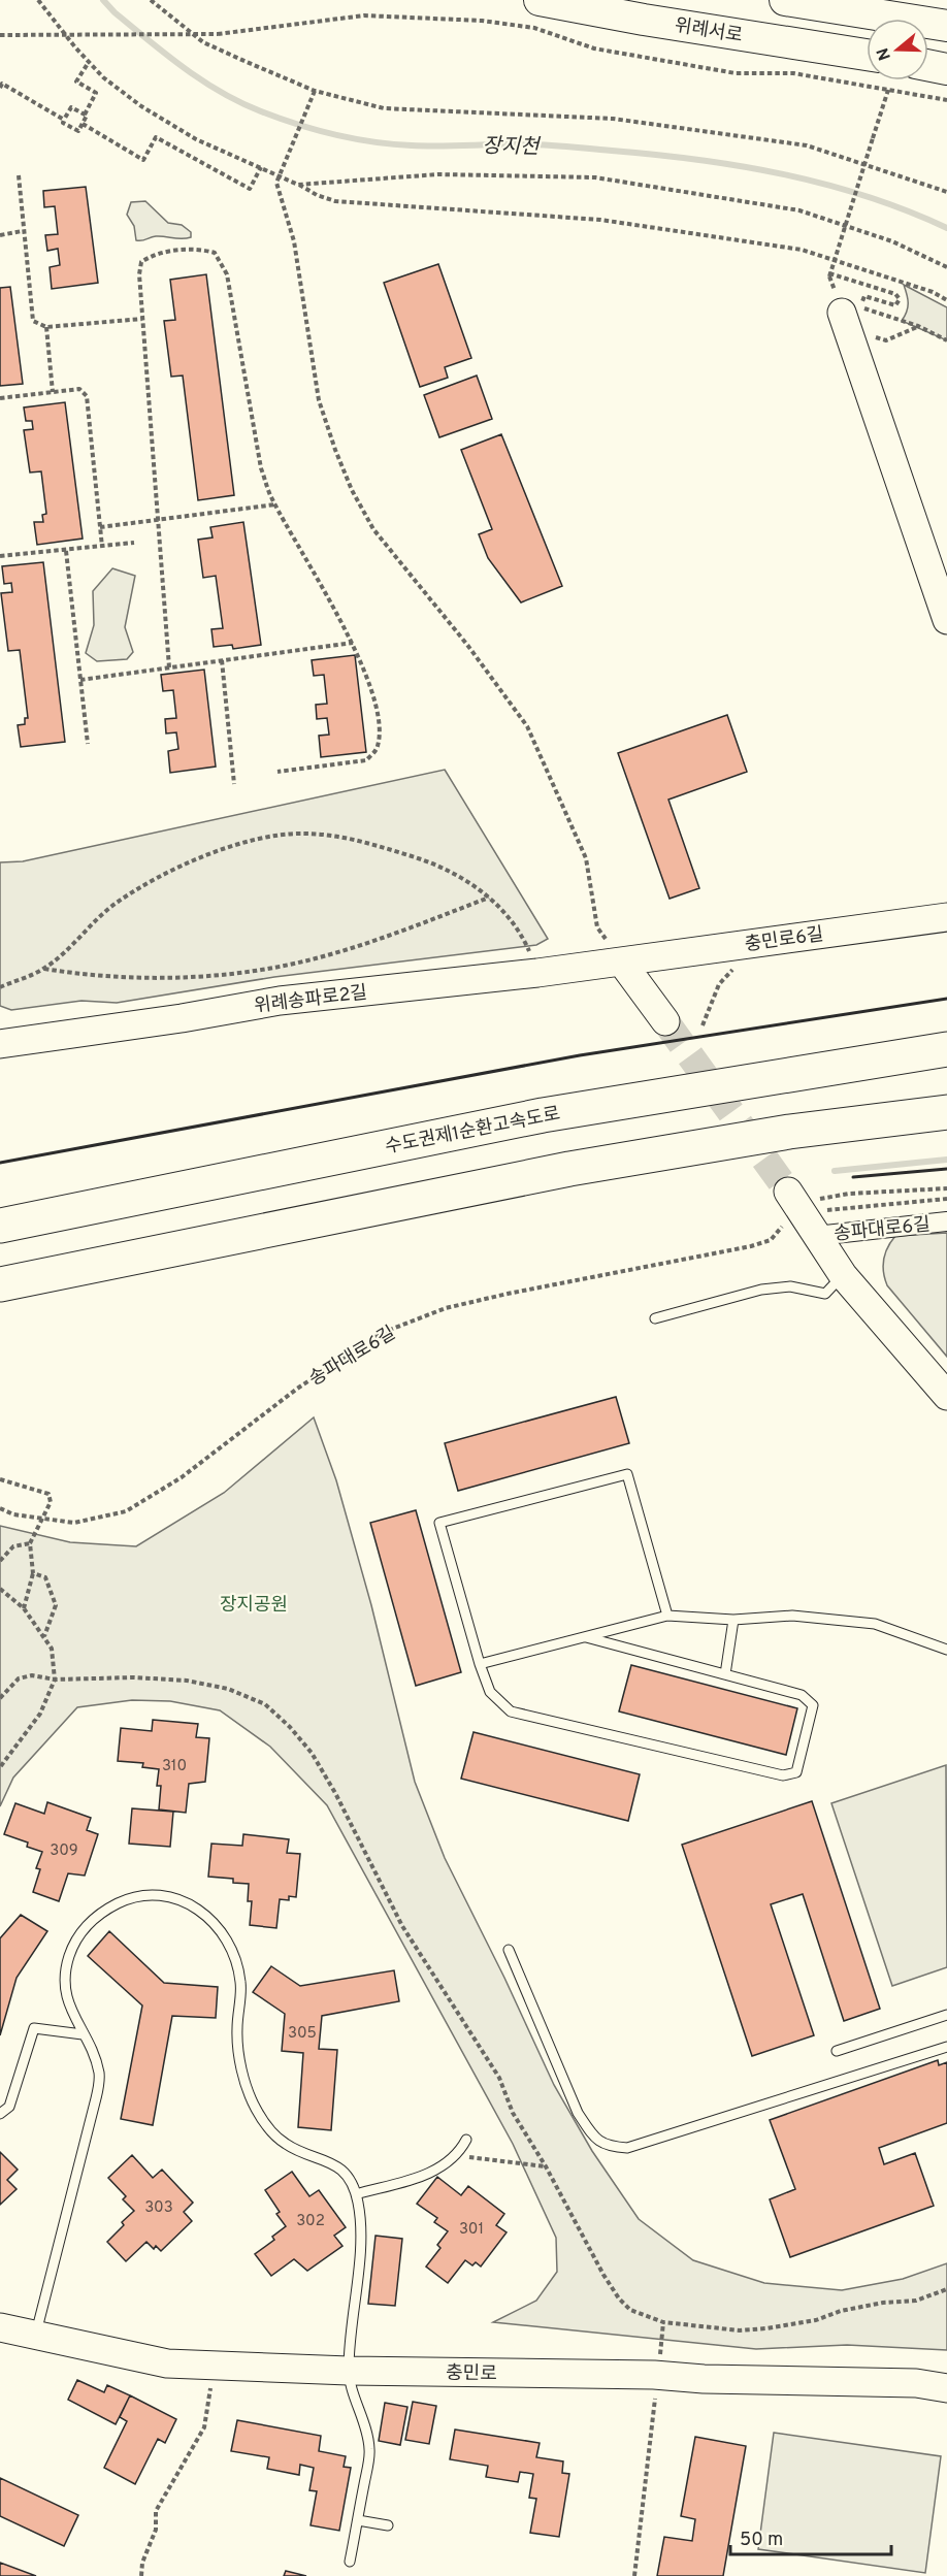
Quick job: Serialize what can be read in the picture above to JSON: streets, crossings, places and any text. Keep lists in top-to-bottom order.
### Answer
{
  "streets": {
    "highway": ["수도권제1순환고속도로"],
    "main road": ["위례서로"],
    "street": [
      "충민로6길",
      "위례송파로2길",
      "송파대로6길",
      "충민로"
    ]
  },
  "crossings": [
    ["충민로6길", "위례송파로2길"]
  ],
  "water": ["장지천"],
  "parks": ["장지공원"],
  "house_numbers": [
    "310",
    "309",
    "305",
    "303",
    "302",
    "301"
  ],
  "scale_bar": "50 m",
  "north": "left"
}
